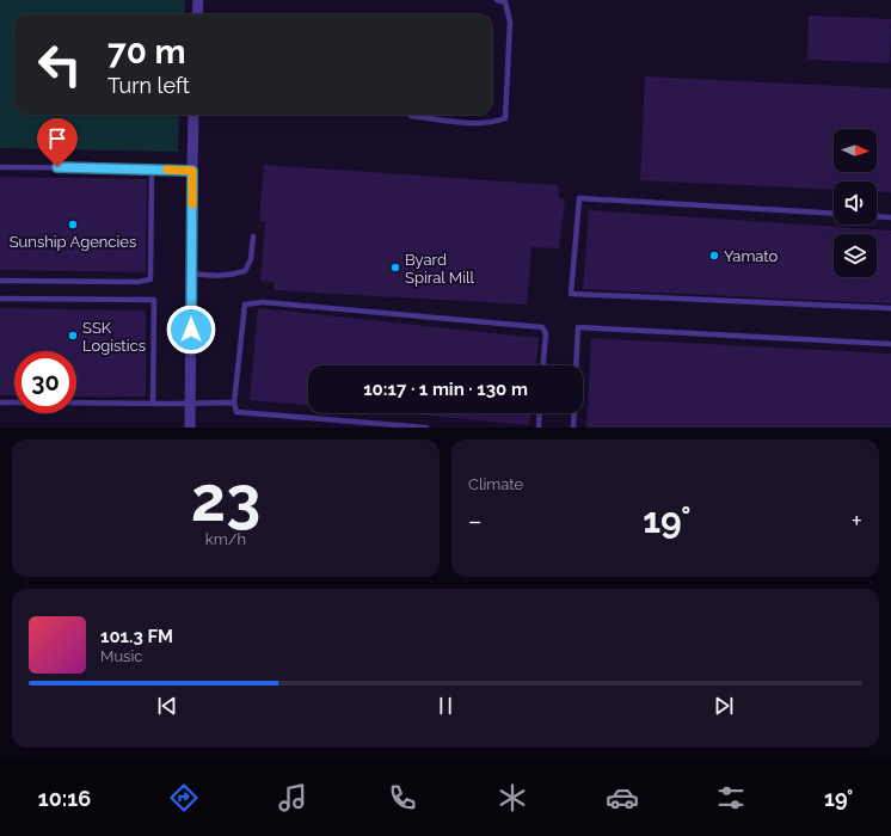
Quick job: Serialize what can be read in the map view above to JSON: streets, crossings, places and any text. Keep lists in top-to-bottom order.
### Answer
{
  "places": [
    "Sunship Agencies",
    "Yamato",
    "Byard Spiral Mill",
    "SSK Logistics"
  ],
  "north": "right",
  "page": {
    "turn": ["70 m", "Turn left"],
    "limit": "30",
    "trip": "10:17 · 1 min · 130 m",
    "tile": [
      ["23", "km/h"],
      "Climate"
    ],
    "heat": ["−", "19°", "+"],
    "song": ["101.3 FM", "Music"],
    "tabs": ["10:16", "19°"]
  }
}
